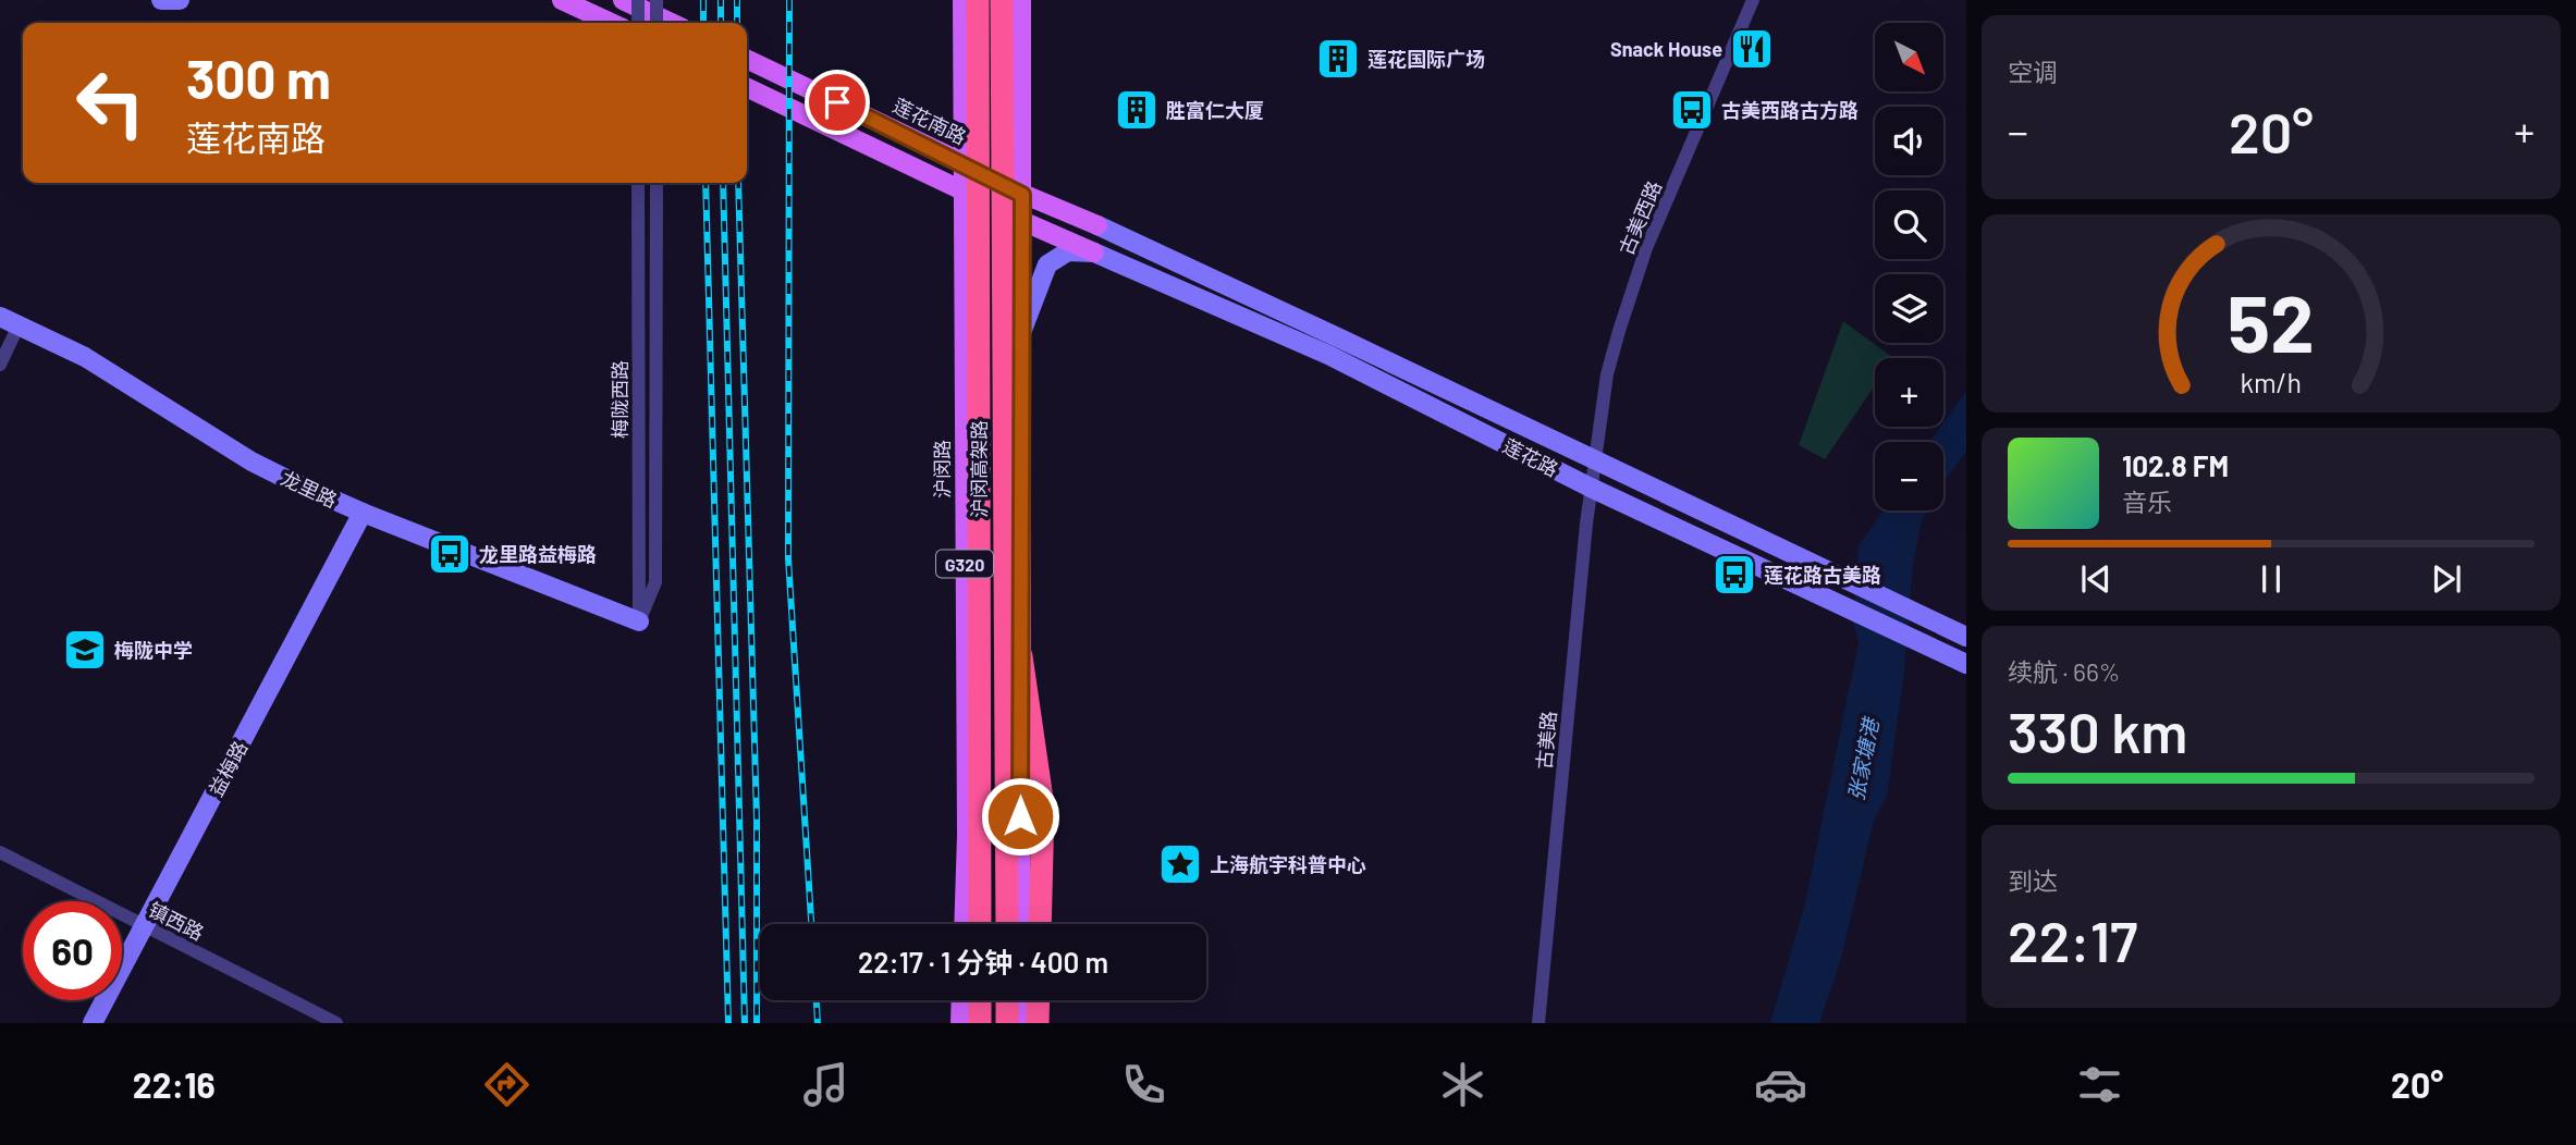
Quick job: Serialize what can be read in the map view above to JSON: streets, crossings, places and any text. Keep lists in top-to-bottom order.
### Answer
{
  "streets": {
    "highway": ["沪闵高架路"],
    "main road": [
      "莲花南路",
      "莲花路",
      "沪闵路",
      "龙里路",
      "G320",
      "益梅路"
    ],
    "street": [
      "古美西路",
      "梅陇西路",
      "古美路",
      "镇西路"
    ]
  },
  "crossings": [
    ["莲花南路", "莲花路"],
    ["莲花南路", "沪闵路"],
    ["莲花南路", "G320"],
    ["古美西路", "莲花路"],
    ["古美西路", "古美路"],
    ["梅陇西路", "龙里路"],
    ["莲花路", "古美路"],
    ["龙里路", "益梅路"],
    ["益梅路", "镇西路"]
  ],
  "water": ["张家塘港"],
  "places": {
    "restaurant": ["Snack House"],
    "building": ["莲花国际广场", "胜富仁大厦"],
    "bus stop": ["古美西路古方路", "龙里路益梅路", "莲花路古美路"],
    "school or university": ["梅陇中学"],
    "place": ["上海航宇科普中心"]
  },
  "north": "bottom right",
  "page": {
    "tile": [
      "空调",
      ["续航 · 66%", "330 km"],
      ["到达", "22:17"]
    ],
    "map_buttons": ["+", "−"],
    "turn": ["300 m", "莲花南路"],
    "heat": ["−", "20°", "+"],
    "song": ["102.8 FM", "音乐"],
    "limit": "60",
    "trip": "22:17 · 1 分钟 · 400 m",
    "tabs": ["22:16", "20°"],
    "gauge": ["52", "km/h"]
  }
}
